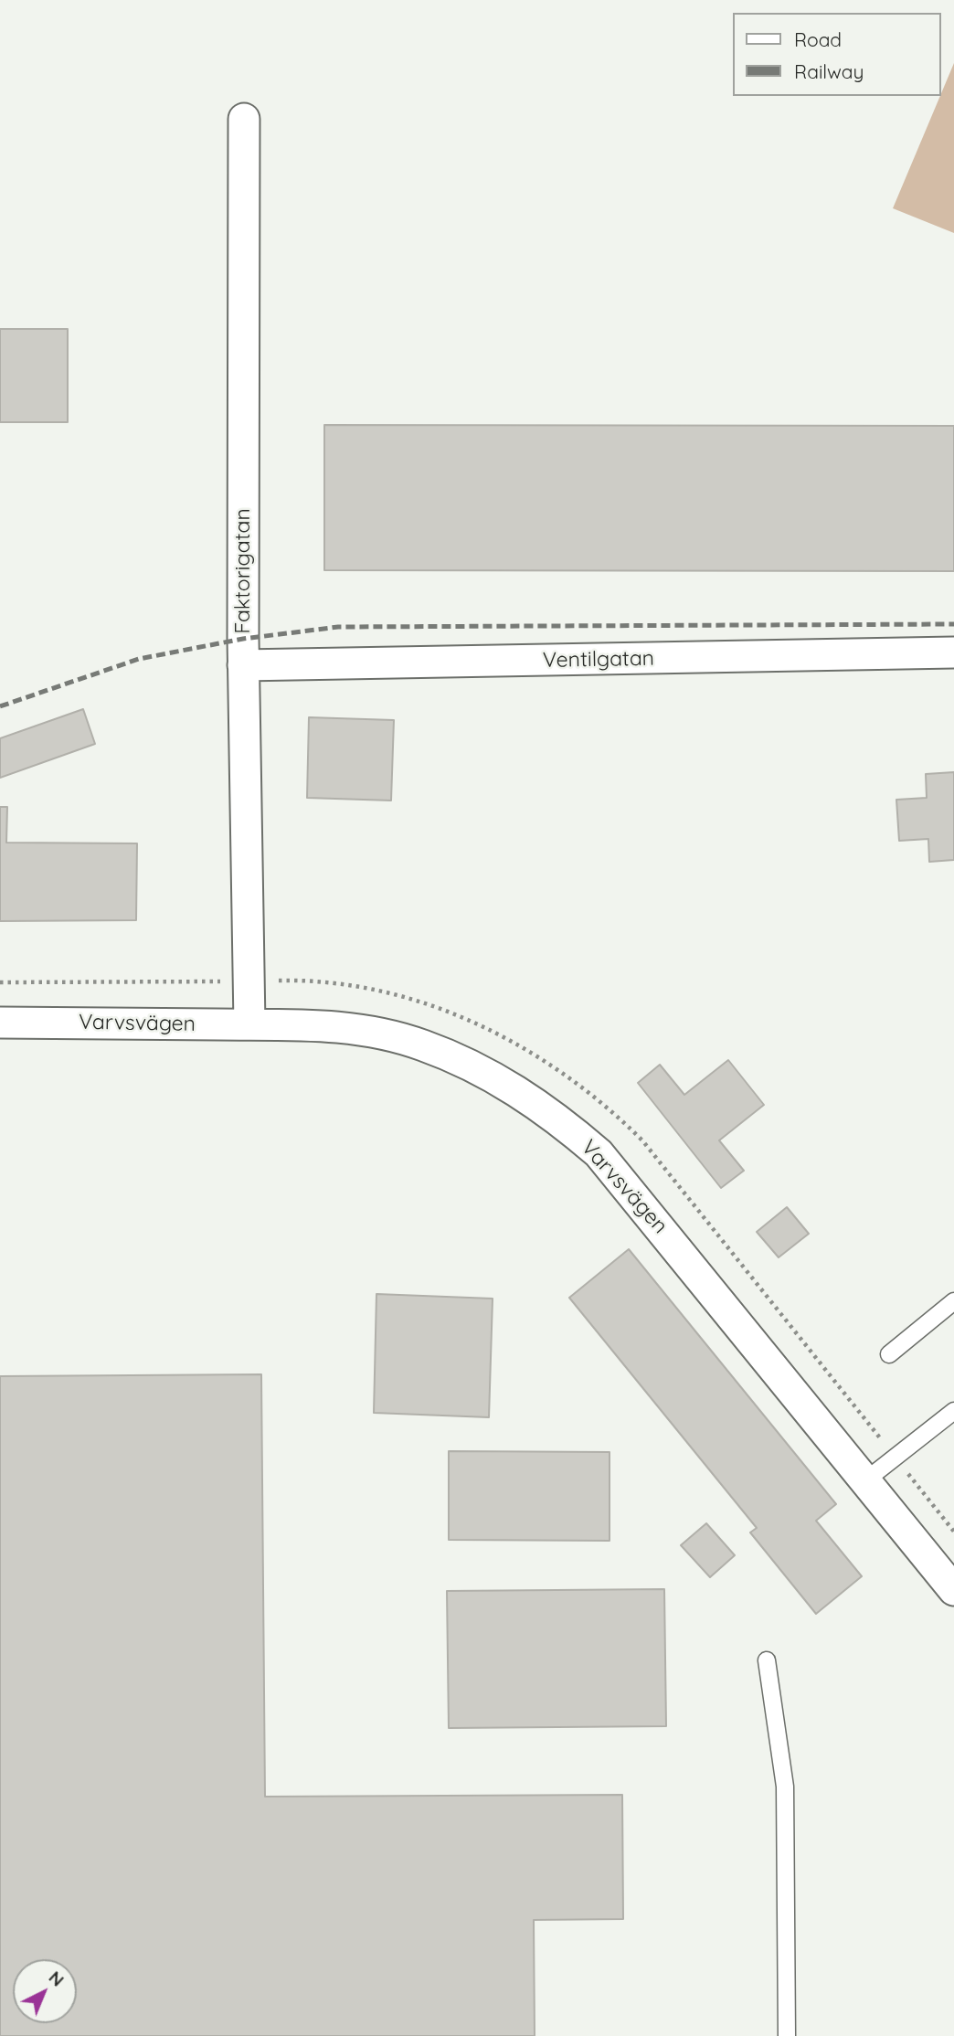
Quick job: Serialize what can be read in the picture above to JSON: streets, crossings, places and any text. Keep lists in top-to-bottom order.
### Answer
{
  "streets": {
    "street": ["Faktorigatan", "Ventilgatan", "Varvsvägen"]
  },
  "crossings": [
    ["Faktorigatan", "Ventilgatan"],
    ["Faktorigatan", "Varvsvägen"]
  ],
  "legend": ["Road", "Railway"],
  "north": "top right"
}
